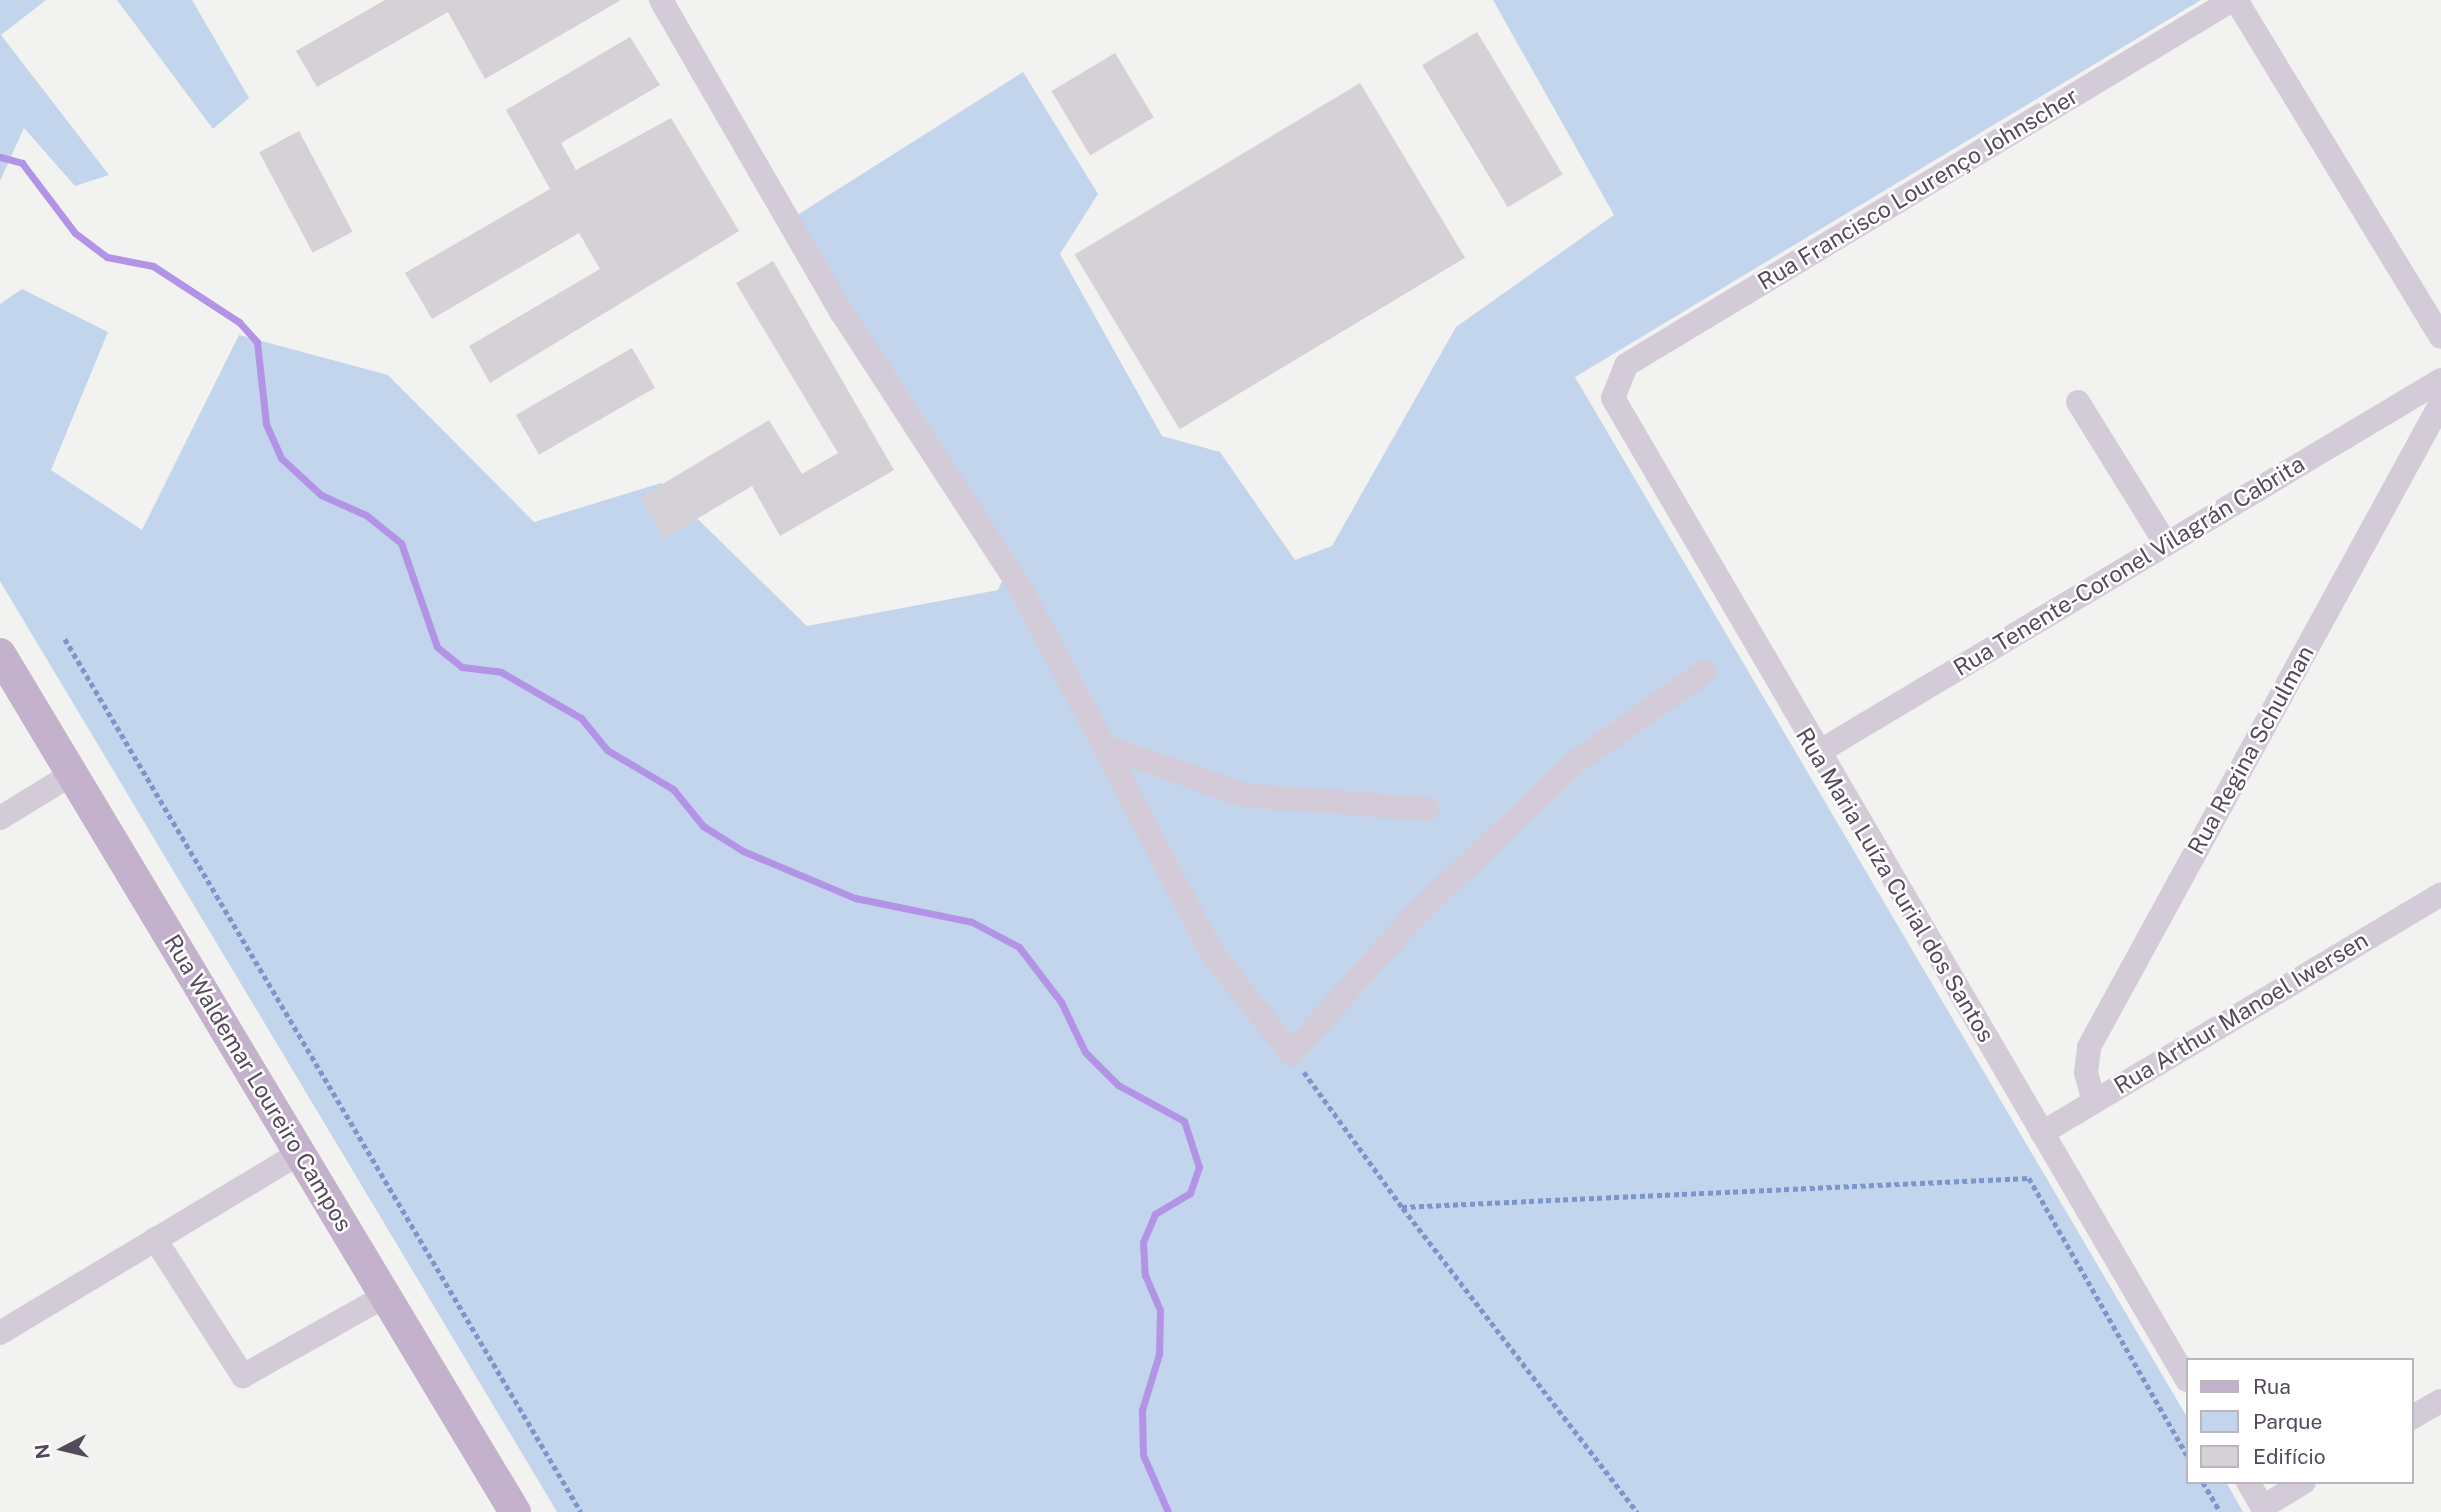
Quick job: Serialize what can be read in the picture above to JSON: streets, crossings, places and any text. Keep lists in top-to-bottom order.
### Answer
{
  "streets": {
    "main road": ["Rua Waldemar Loureiro Campos"],
    "street": [
      "Rua Francisco Lourenço Johnscher",
      "Rua Tenente-Coronel Vilagrán Cabrita",
      "Rua Regina Schulman",
      "Rua Maria Luíza Curial dos Santos",
      "Rua Arthur Manoel Iwersen"
    ]
  },
  "crossings": [
    ["Rua Francisco Lourenço Johnscher", "Rua Maria Luíza Curial dos Santos"],
    ["Rua Tenente-Coronel Vilagrán Cabrita", "Rua Maria Luíza Curial dos Santos"],
    ["Rua Regina Schulman", "Rua Arthur Manoel Iwersen"],
    ["Rua Maria Luíza Curial dos Santos", "Rua Arthur Manoel Iwersen"]
  ],
  "legend": ["Rua", "Parque", "Edifício"],
  "north": "left"
}
